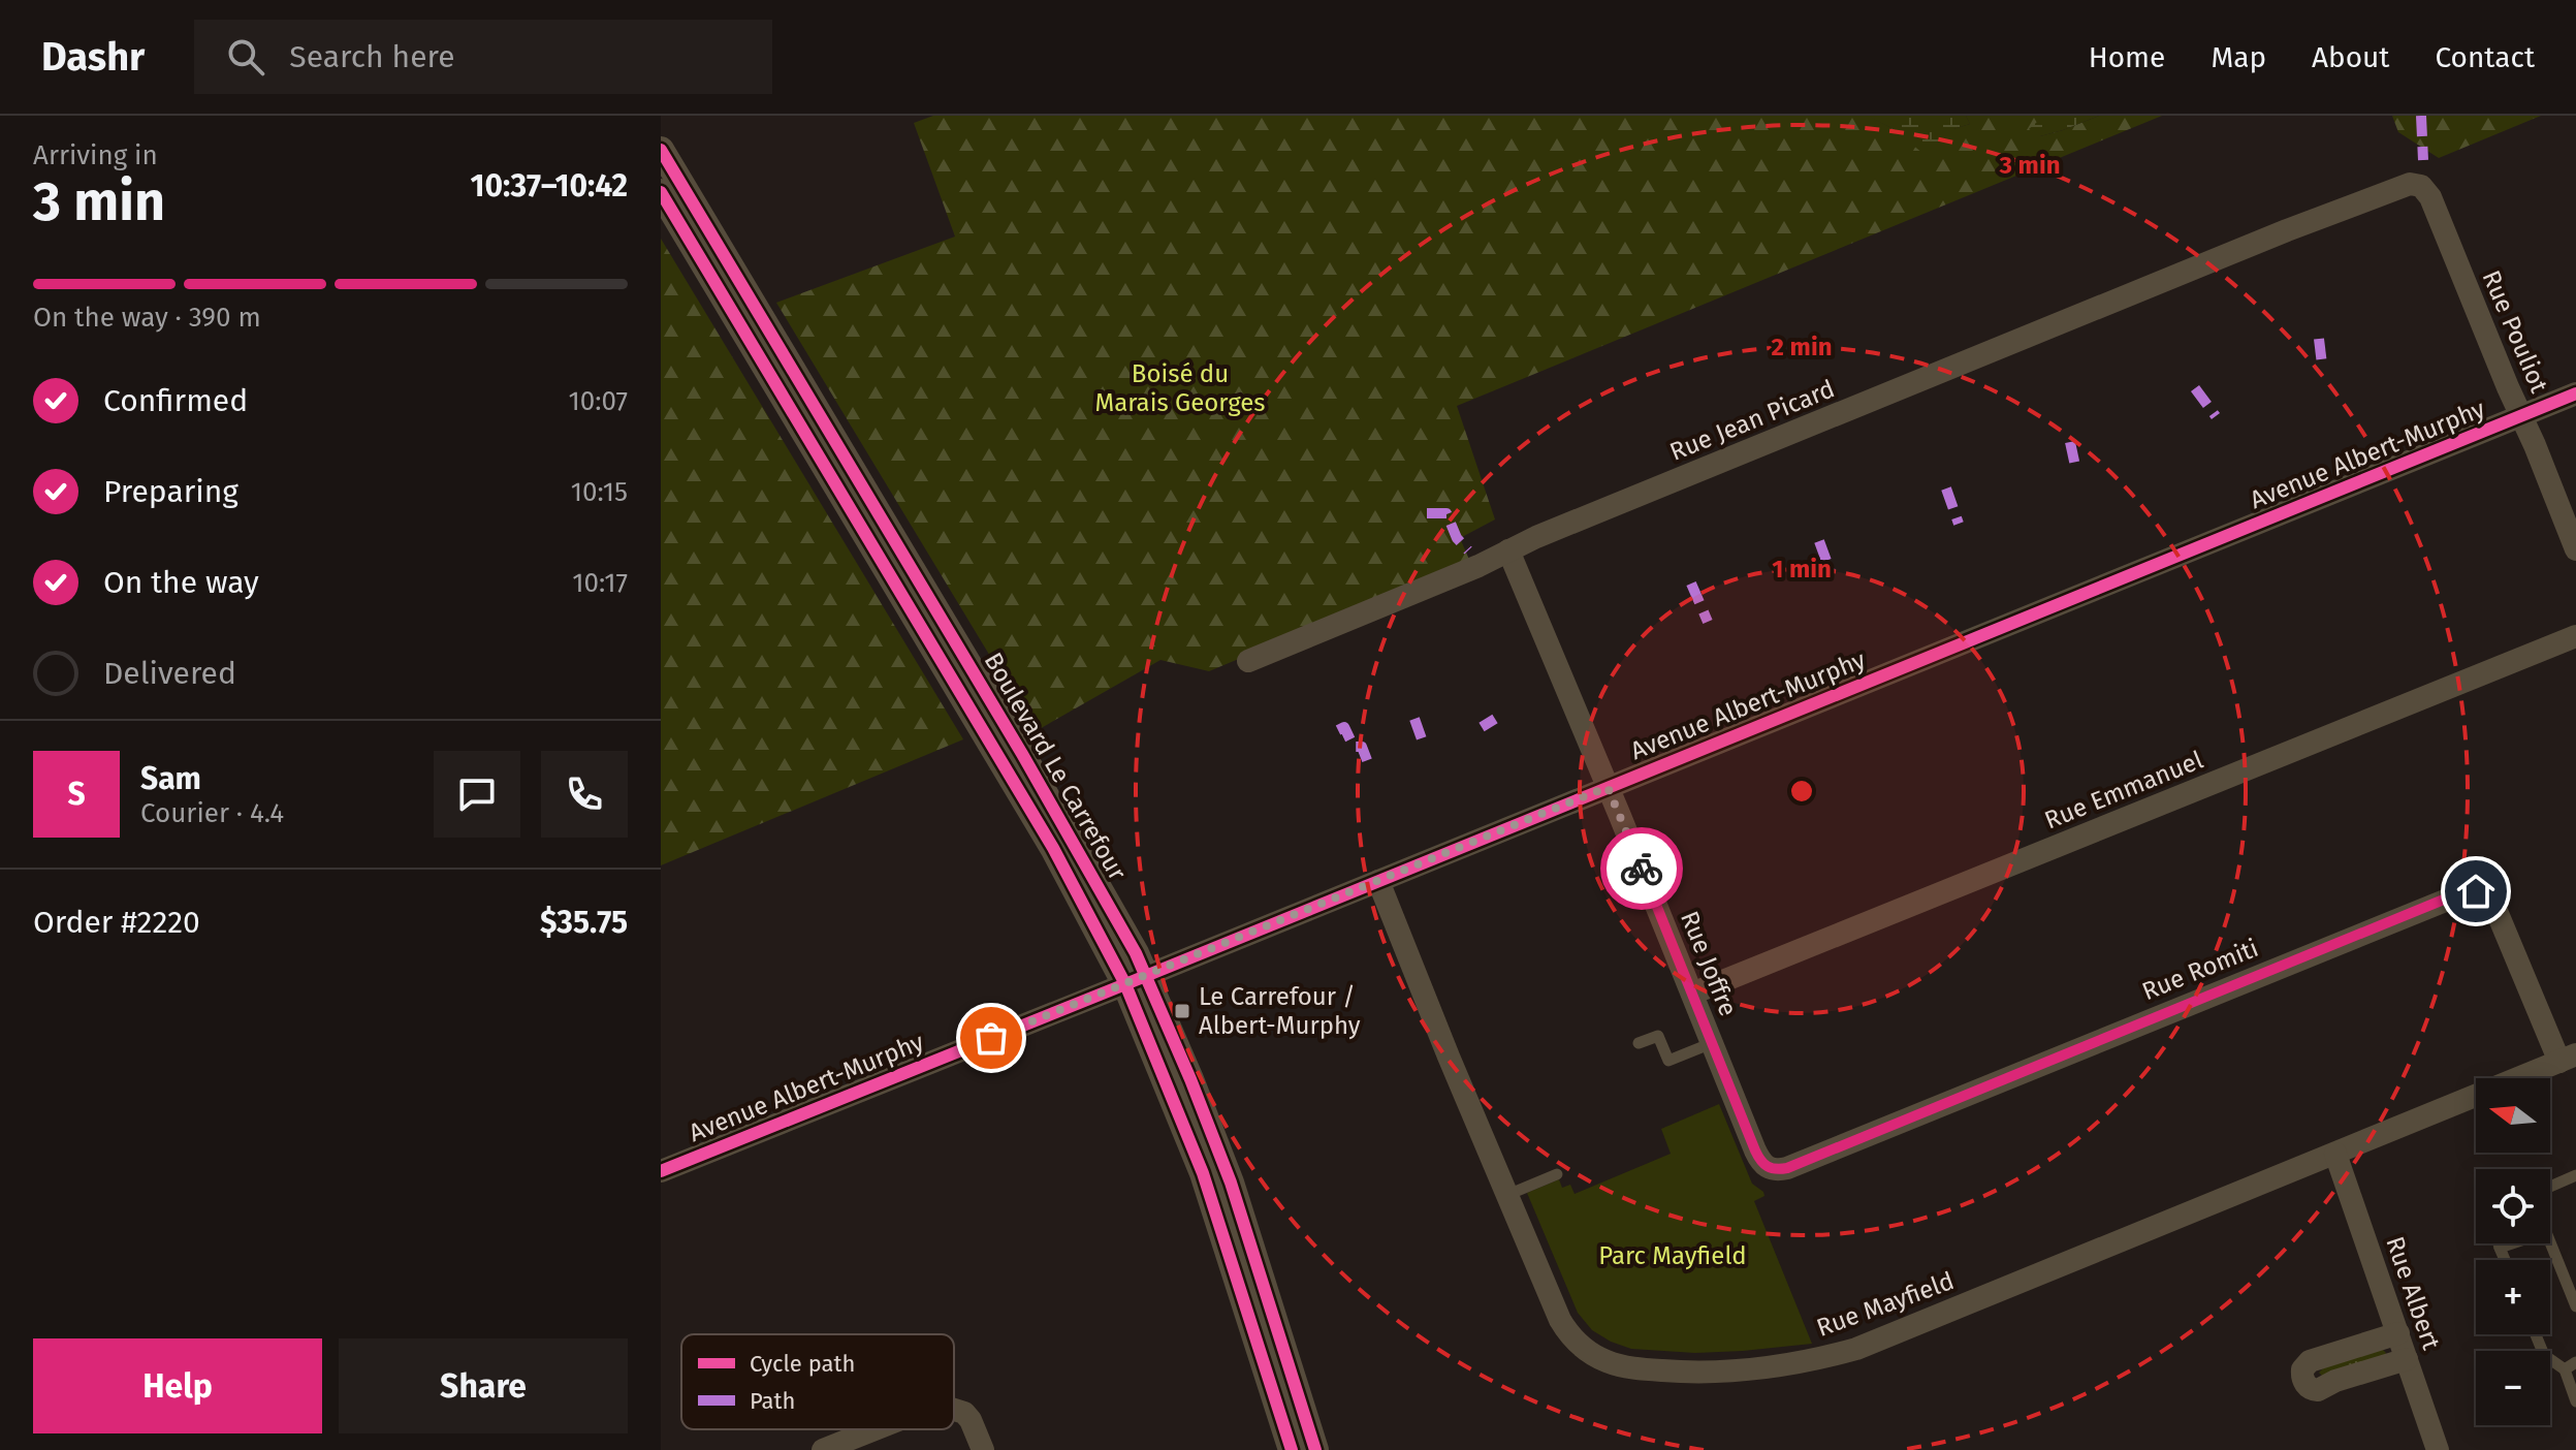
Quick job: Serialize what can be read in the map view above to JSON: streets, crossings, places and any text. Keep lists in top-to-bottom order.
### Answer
{
  "streets": {
    "street": [
      "Rue Pouliot",
      "Rue Jean Picard",
      "Avenue Albert-Murphy",
      "Boulevard Le Carrefour",
      "Rue Emmanuel",
      "Rue Joffre",
      "Rue Romiti",
      "Rue Albert",
      "Rue Mayfield"
    ]
  },
  "crossings": [
    ["Rue Pouliot", "Rue Jean Picard"],
    ["Rue Pouliot", "Avenue Albert-Murphy"],
    ["Rue Jean Picard", "Rue Joffre"],
    ["Avenue Albert-Murphy", "Boulevard Le Carrefour"],
    ["Avenue Albert-Murphy", "Rue Joffre"],
    ["Avenue Albert-Murphy", "Rue Mayfield"],
    ["Rue Emmanuel", "Rue Joffre"],
    ["Rue Joffre", "Rue Romiti"],
    ["Rue Romiti", "Rue Mayfield"],
    ["Rue Albert", "Rue Mayfield"]
  ],
  "parks": ["Boisé du Marais Georges", "Parc Mayfield"],
  "places": {
    "transit": ["Le Carrefour / Albert-Murphy"]
  },
  "legend": ["Cycle path", "Path"],
  "north": "left",
  "page": {
    "header": "Dashr",
    "search": "Search here",
    "nav": [
      "Home",
      "Map",
      "About",
      "Contact"
    ],
    "heading": ["3 min", "Arriving in", "10:37–10:42"],
    "panel": [
      "Sam",
      "Courier · 4.4",
      "Order #2220",
      "$35.75"
    ],
    "bar": "On the way · 390 m",
    "list": [
      ["Confirmed", "10:07"],
      ["Preparing", "10:15"],
      ["On the way", "10:17"],
      "Delivered"
    ],
    "round": "S",
    "map_buttons": ["+", "−"],
    "buttons": ["Help", "Share"]
  },
  "rings": ["3 min", "2 min", "1 min"]
}
